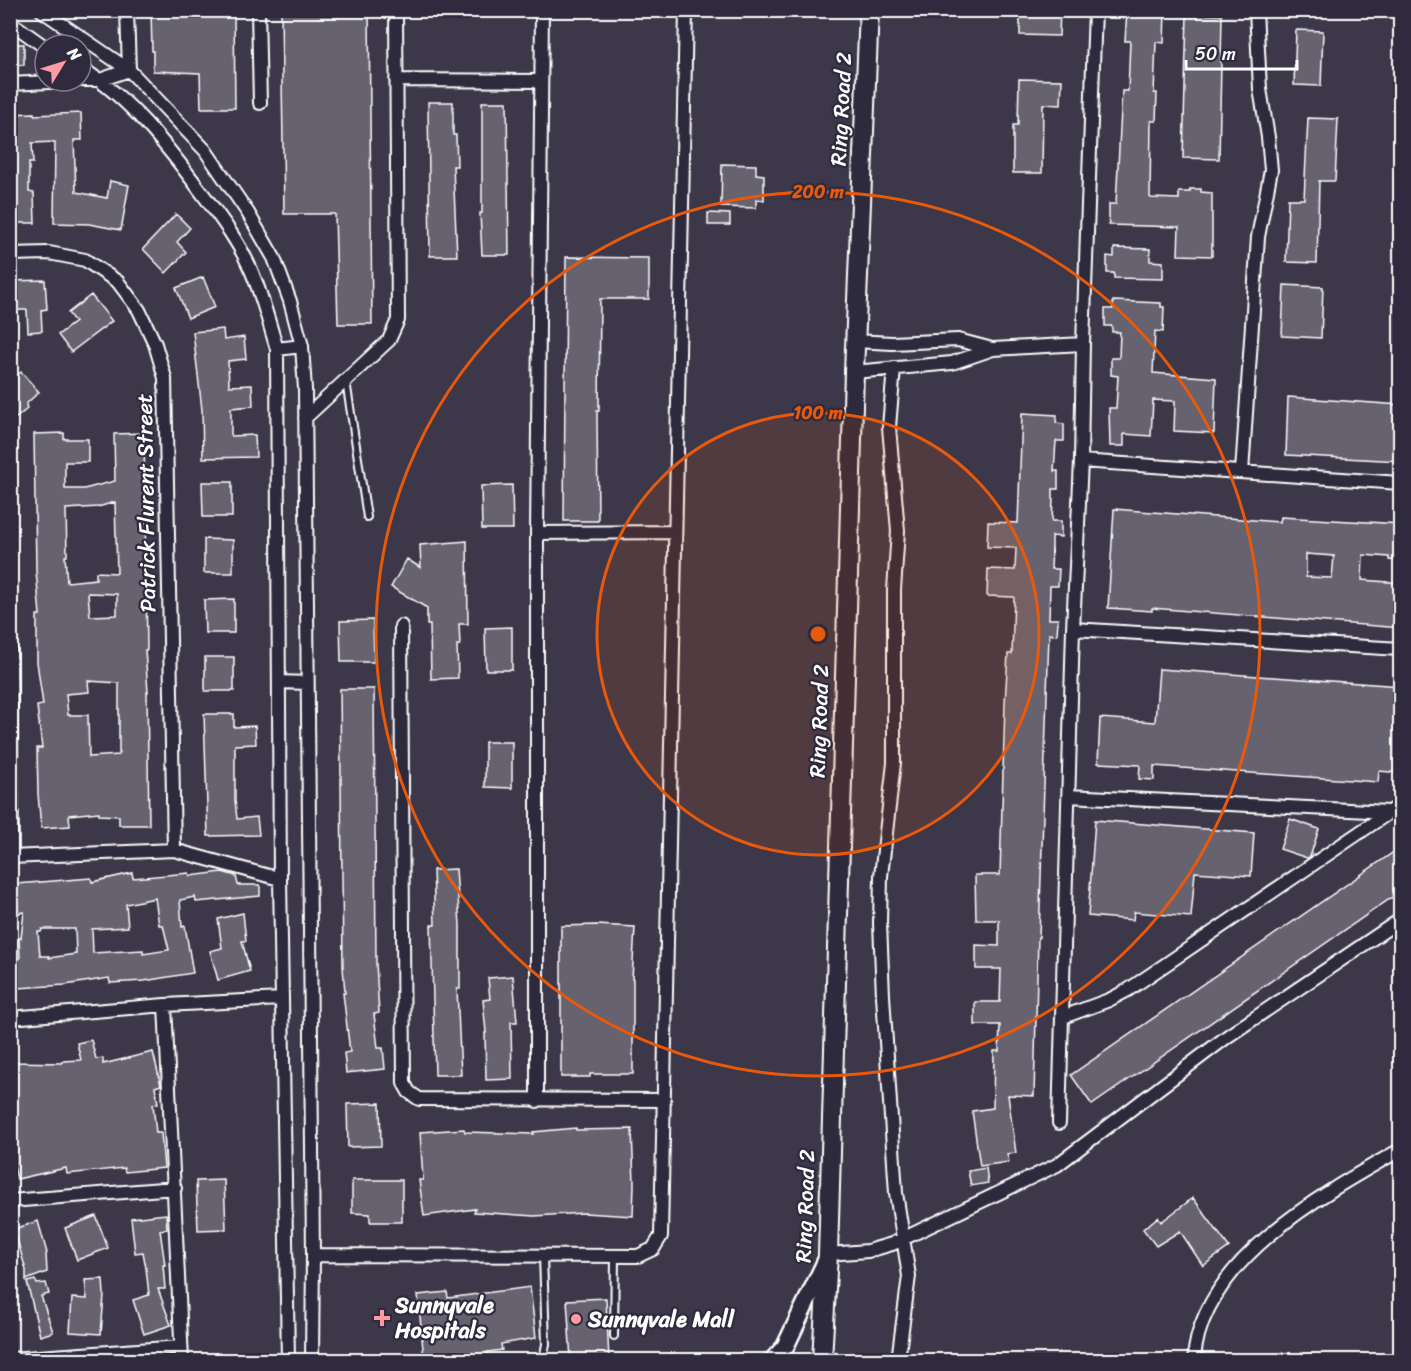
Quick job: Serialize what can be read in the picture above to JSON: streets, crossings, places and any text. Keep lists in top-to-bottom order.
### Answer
{
  "streets": {
    "main road": ["Ring Road 2"],
    "street": ["Patrick Flurent Street"]
  },
  "places": {
    "health": ["Sunnyvale Hospitals"],
    "other": ["Sunnyvale Mall"]
  },
  "scale_bar": "50 m",
  "north": "top right",
  "rings": ["200 m", "100 m"]
}
